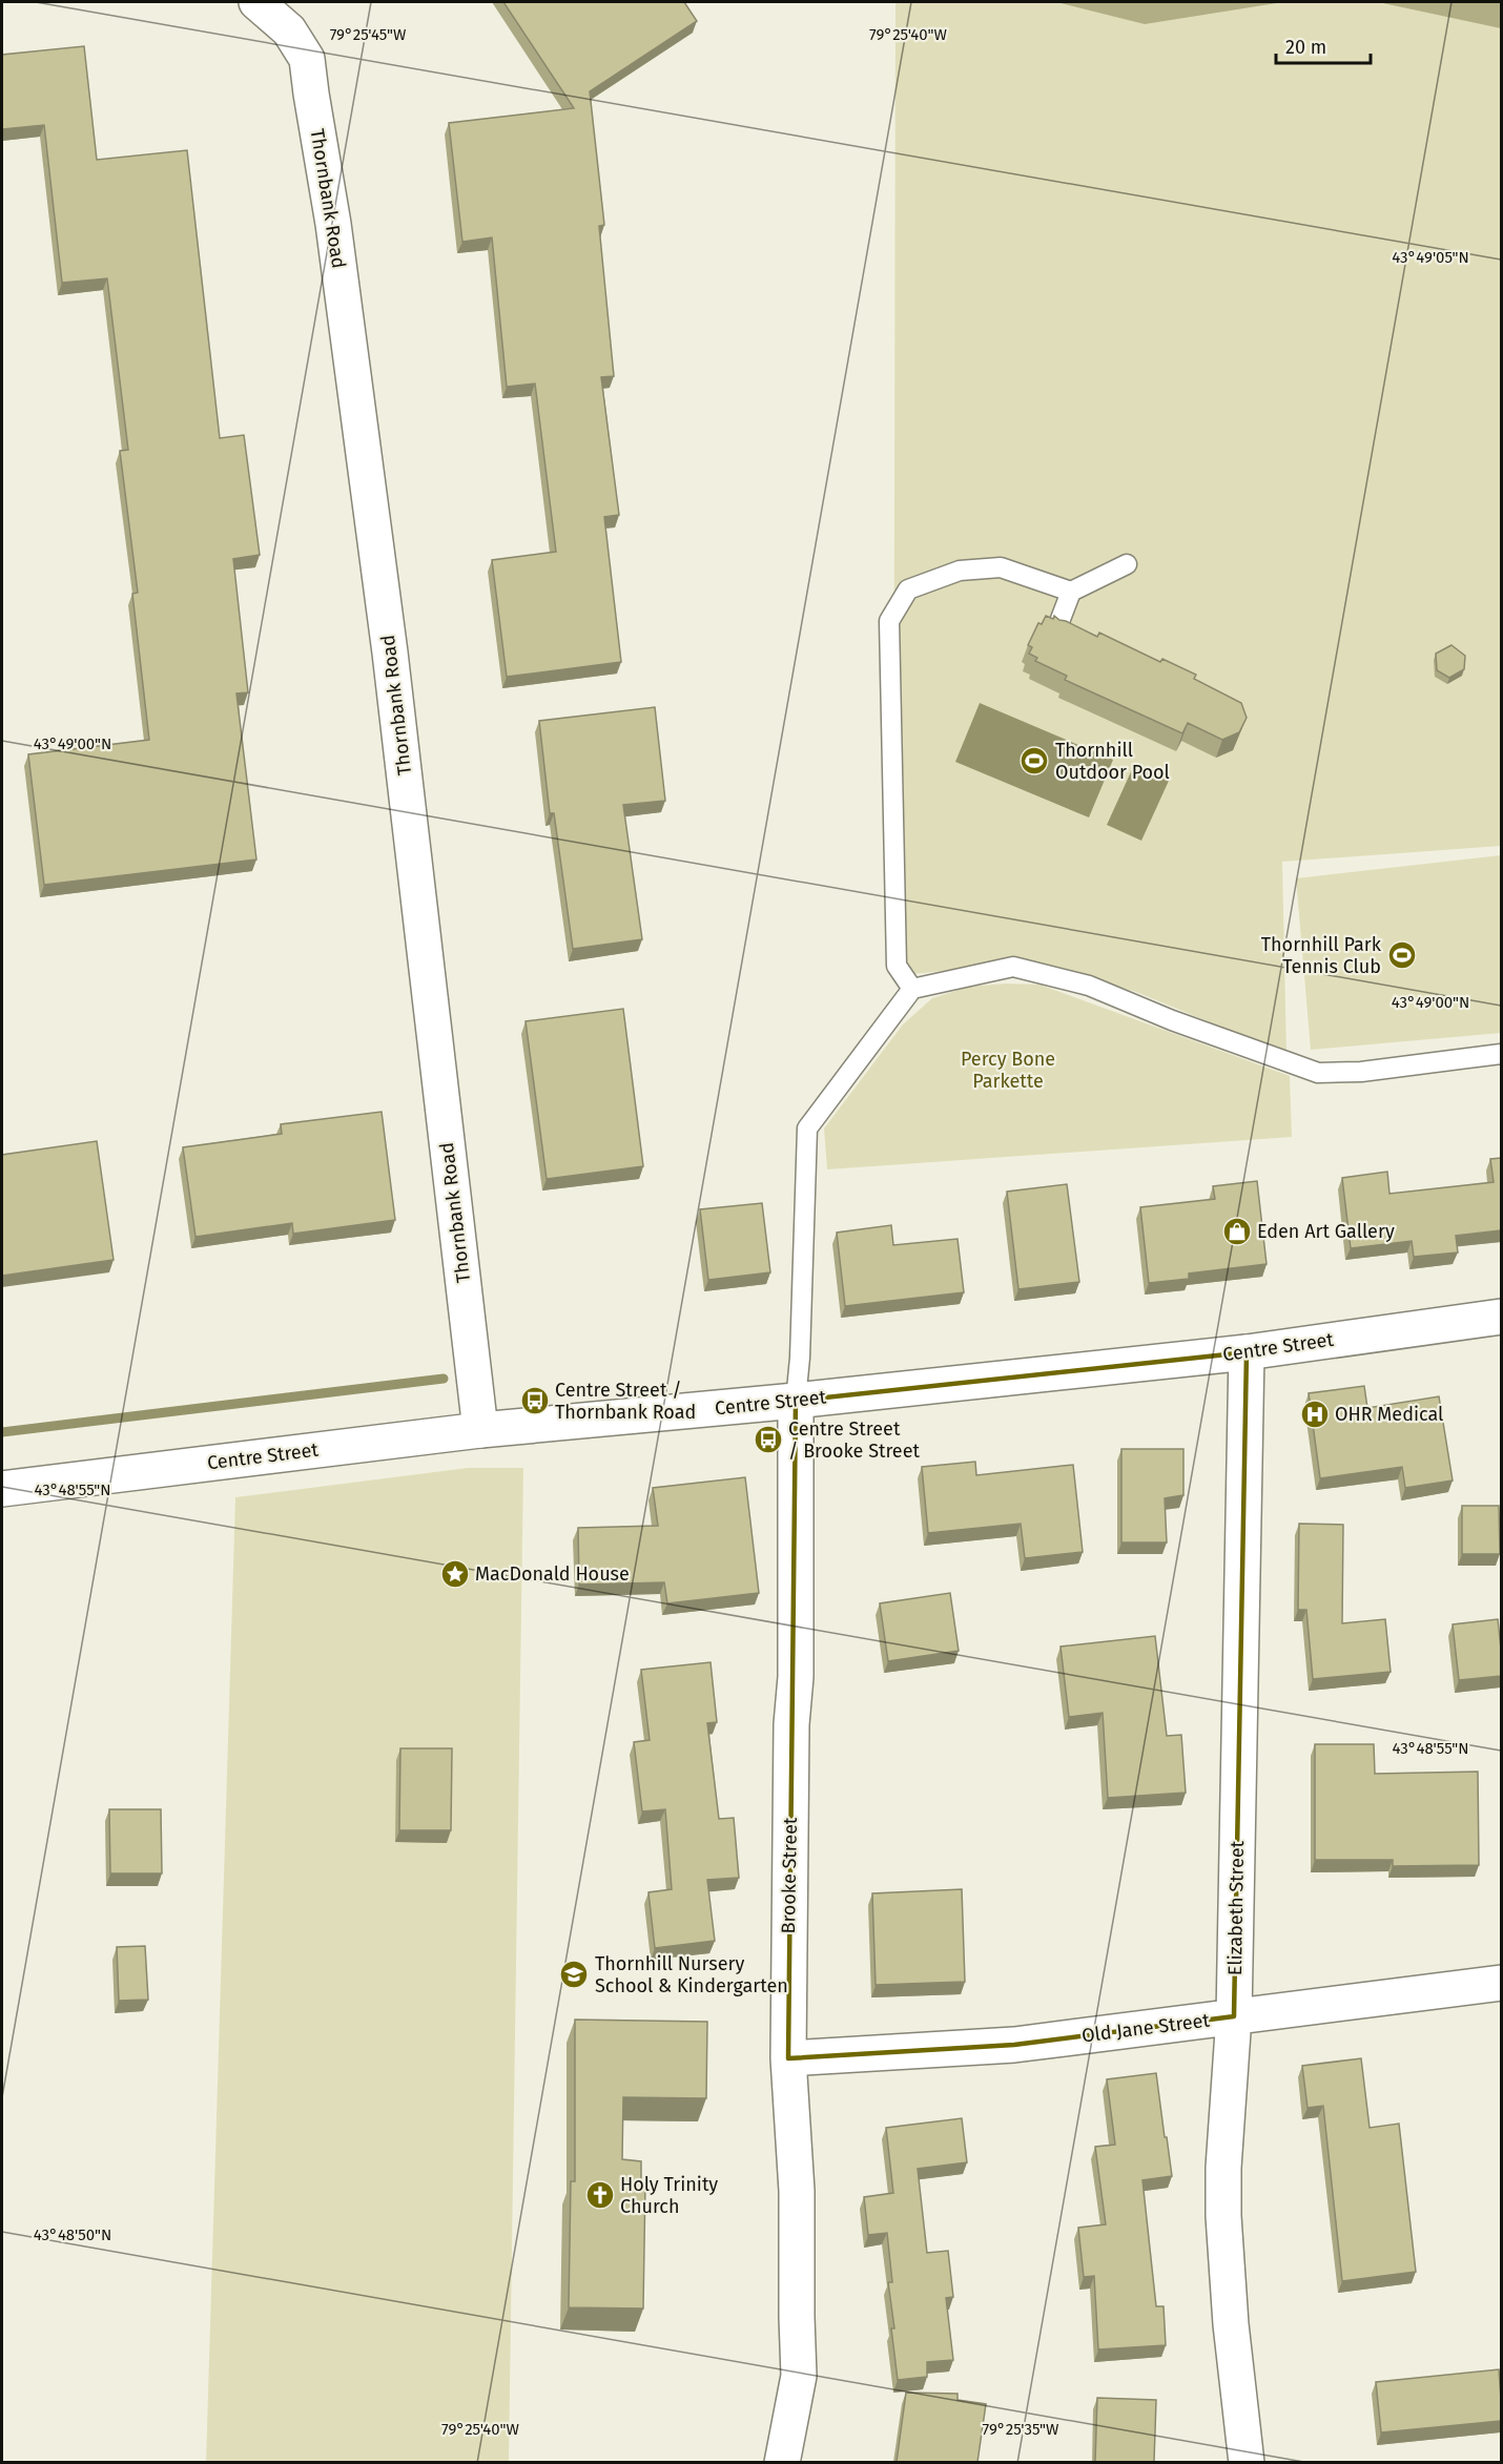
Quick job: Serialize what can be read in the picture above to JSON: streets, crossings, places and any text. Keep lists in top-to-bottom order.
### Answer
{
  "streets": {
    "street": [
      "Thornbank Road",
      "Centre Street",
      "Brooke Street",
      "Elizabeth Street",
      "Old Jane Street"
    ]
  },
  "crossings": [
    ["Thornbank Road", "Centre Street"],
    ["Centre Street", "Brooke Street"],
    ["Centre Street", "Elizabeth Street"],
    ["Brooke Street", "Old Jane Street"],
    ["Elizabeth Street", "Old Jane Street"]
  ],
  "parks": ["Percy Bone Parkette"],
  "places": {
    "sports": ["Thornhill Outdoor Pool", "Thornhill Park Tennis Club"],
    "shop": ["Eden Art Gallery"],
    "bus stop": ["Centre Street / Thornbank Road", "Centre Street / Brooke Street"],
    "hospital": ["OHR Medical"],
    "place": ["MacDonald House"],
    "school or university": ["Thornhill Nursery School & Kindergarten"],
    "church": ["Holy Trinity Church"]
  },
  "scale_bar": "20 m",
  "coordinates": [
    "79°25'45\"W",
    "79°25'40\"W",
    "43°49'05\"N",
    "43°49'00\"N",
    "43°48'55\"N",
    "43°48'50\"N",
    "79°25'35\"W"
  ]
}
